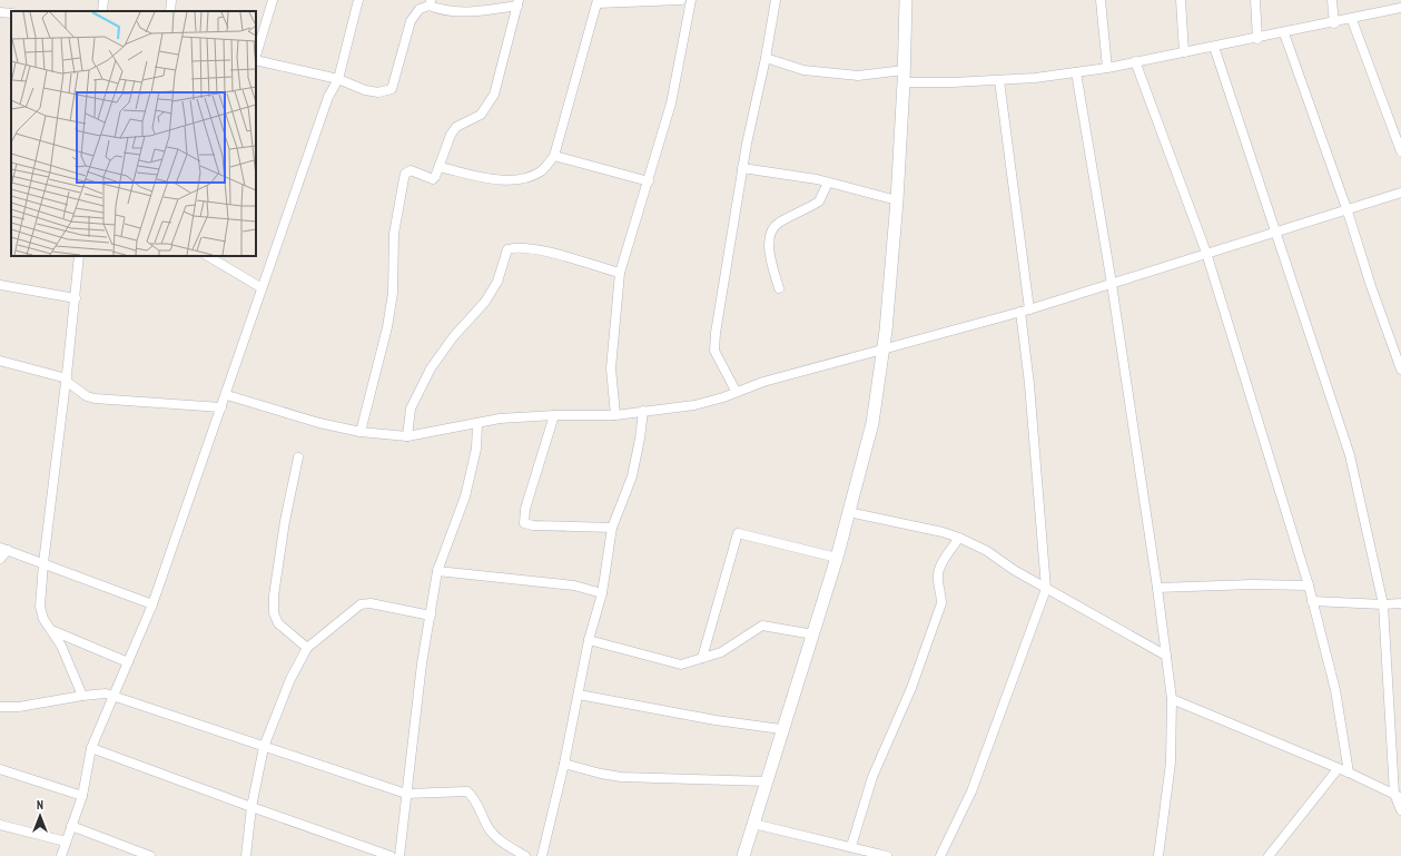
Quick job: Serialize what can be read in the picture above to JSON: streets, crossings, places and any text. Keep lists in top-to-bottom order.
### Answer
{
  "north": "top"
}
